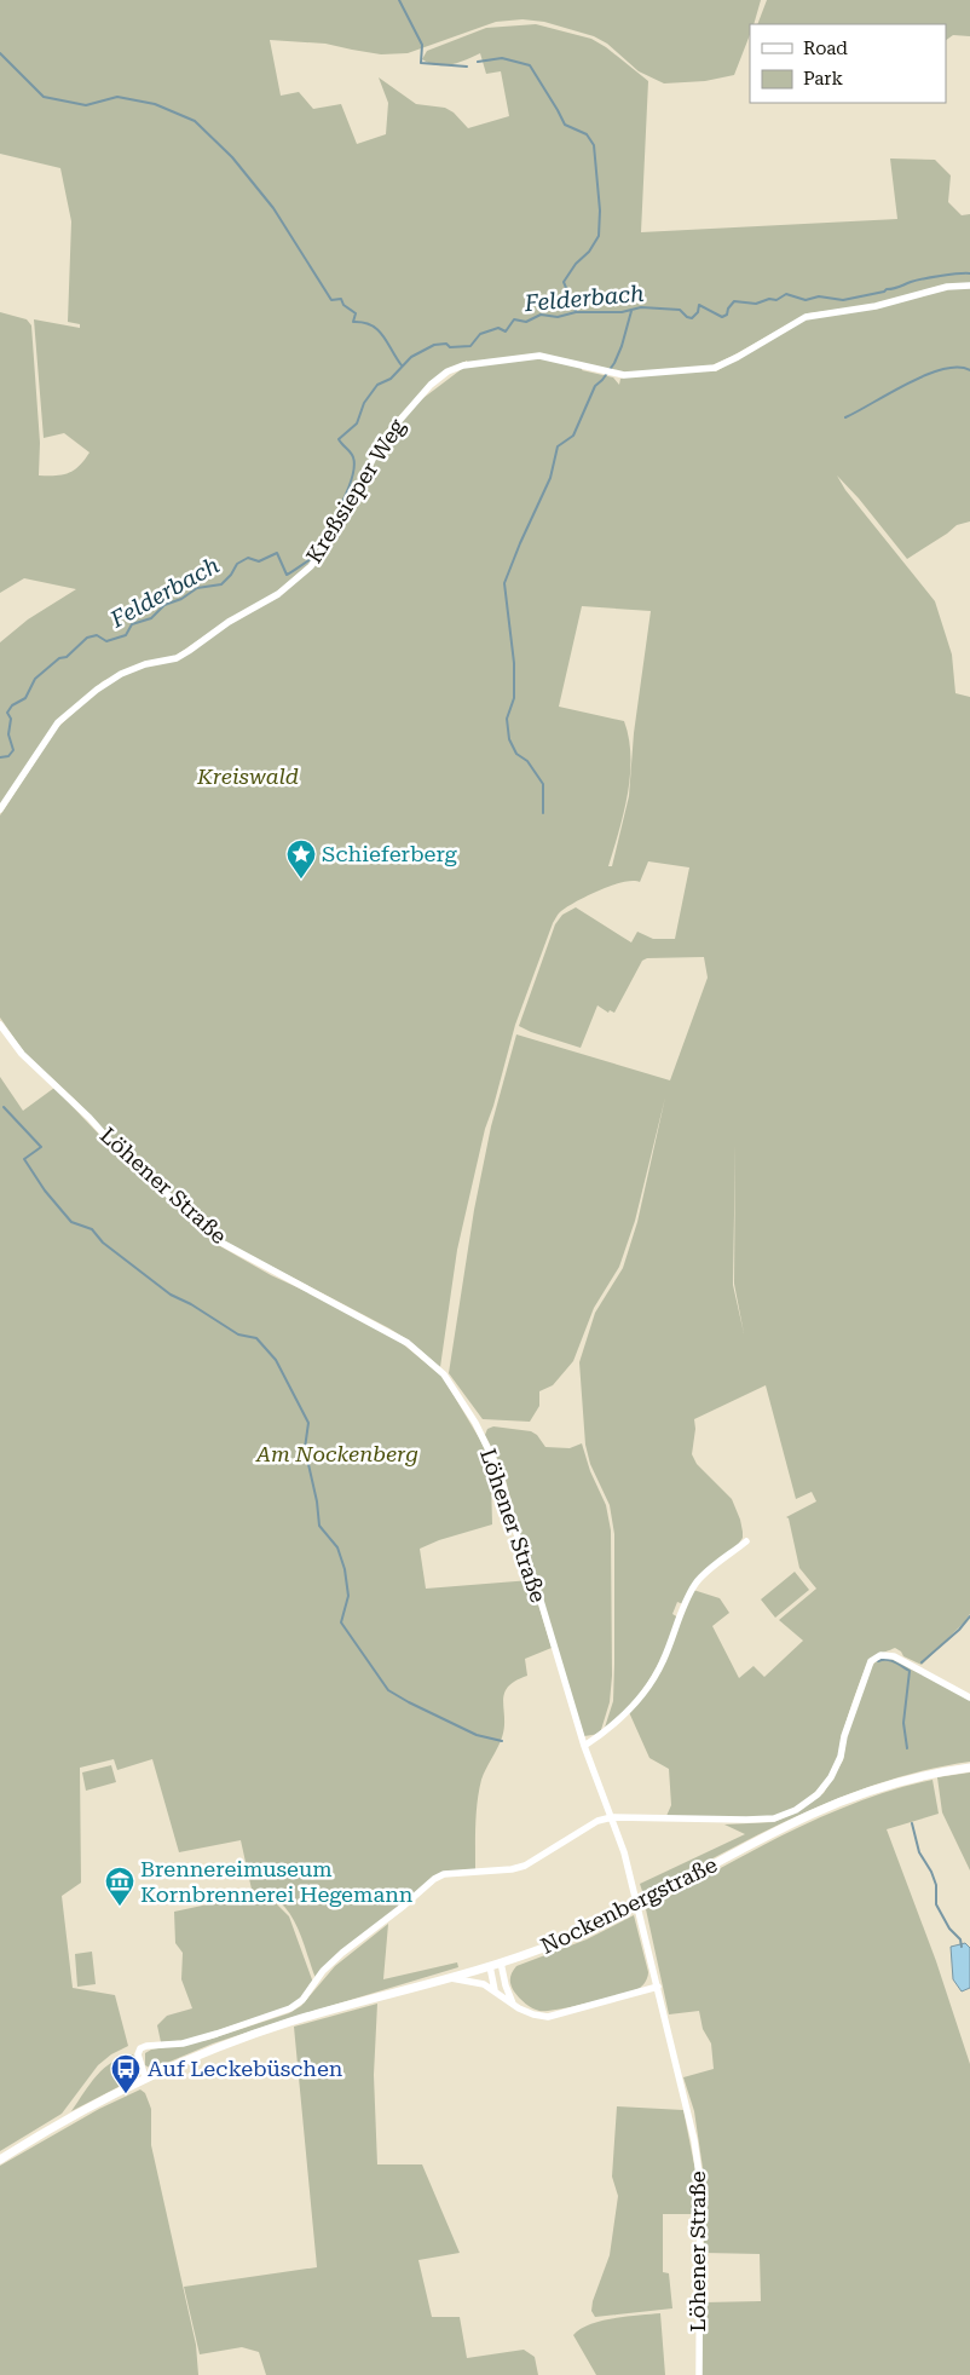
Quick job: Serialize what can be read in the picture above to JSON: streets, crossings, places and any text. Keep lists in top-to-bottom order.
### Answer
{
  "streets": {
    "main road": ["Nockenbergstraße"],
    "street": ["Kreßsieper Weg", "Löhener Straße"]
  },
  "water": ["Felderbach"],
  "parks": ["Kreiswald", "Am Nockenberg"],
  "places": {
    "place": ["Schieferberg"],
    "museum": ["Brennereimuseum Kornbrennerei Hegemann"],
    "bus stop": ["Auf Leckebüschen"]
  },
  "legend": ["Road", "Park"]
}
